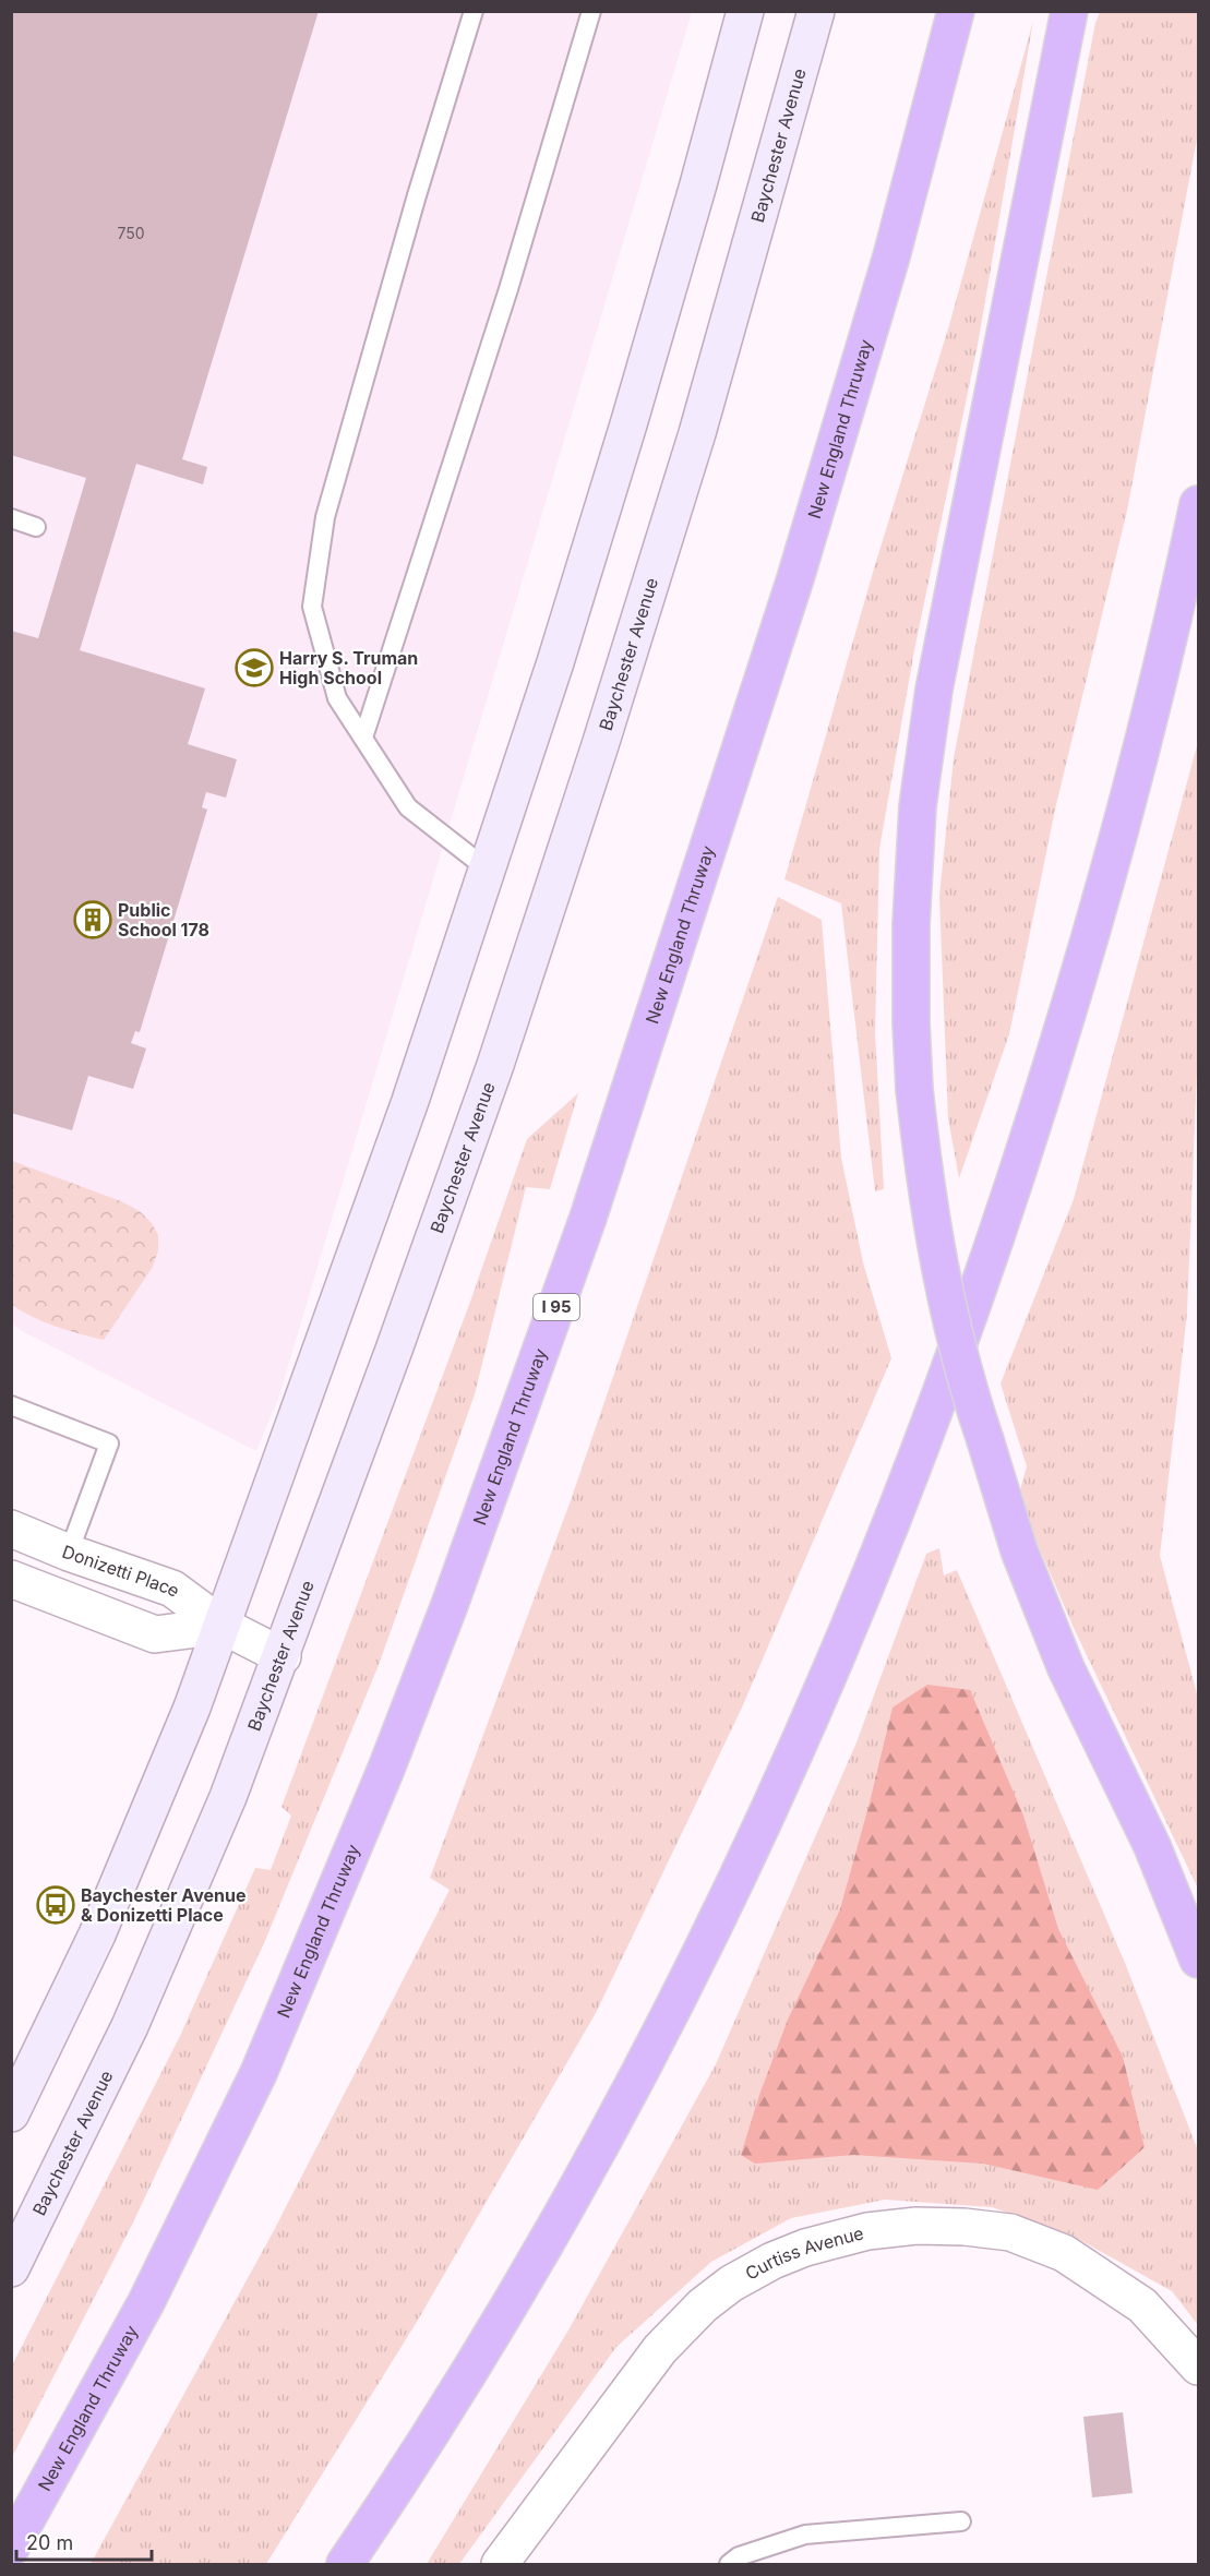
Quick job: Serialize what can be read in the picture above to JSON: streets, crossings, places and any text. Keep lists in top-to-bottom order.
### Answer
{
  "streets": {
    "highway": ["New England Thruway", "I 95"],
    "main road": ["Baychester Avenue"],
    "street": ["Donizetti Place", "Curtiss Avenue"]
  },
  "crossings": [
    ["Baychester Avenue", "Donizetti Place"]
  ],
  "places": {
    "school or university": ["Harry S. Truman High School"],
    "building": ["Public School 178"],
    "bus stop": ["Baychester Avenue & Donizetti Place"]
  },
  "house_numbers": ["750"],
  "scale_bar": "20 m"
}
